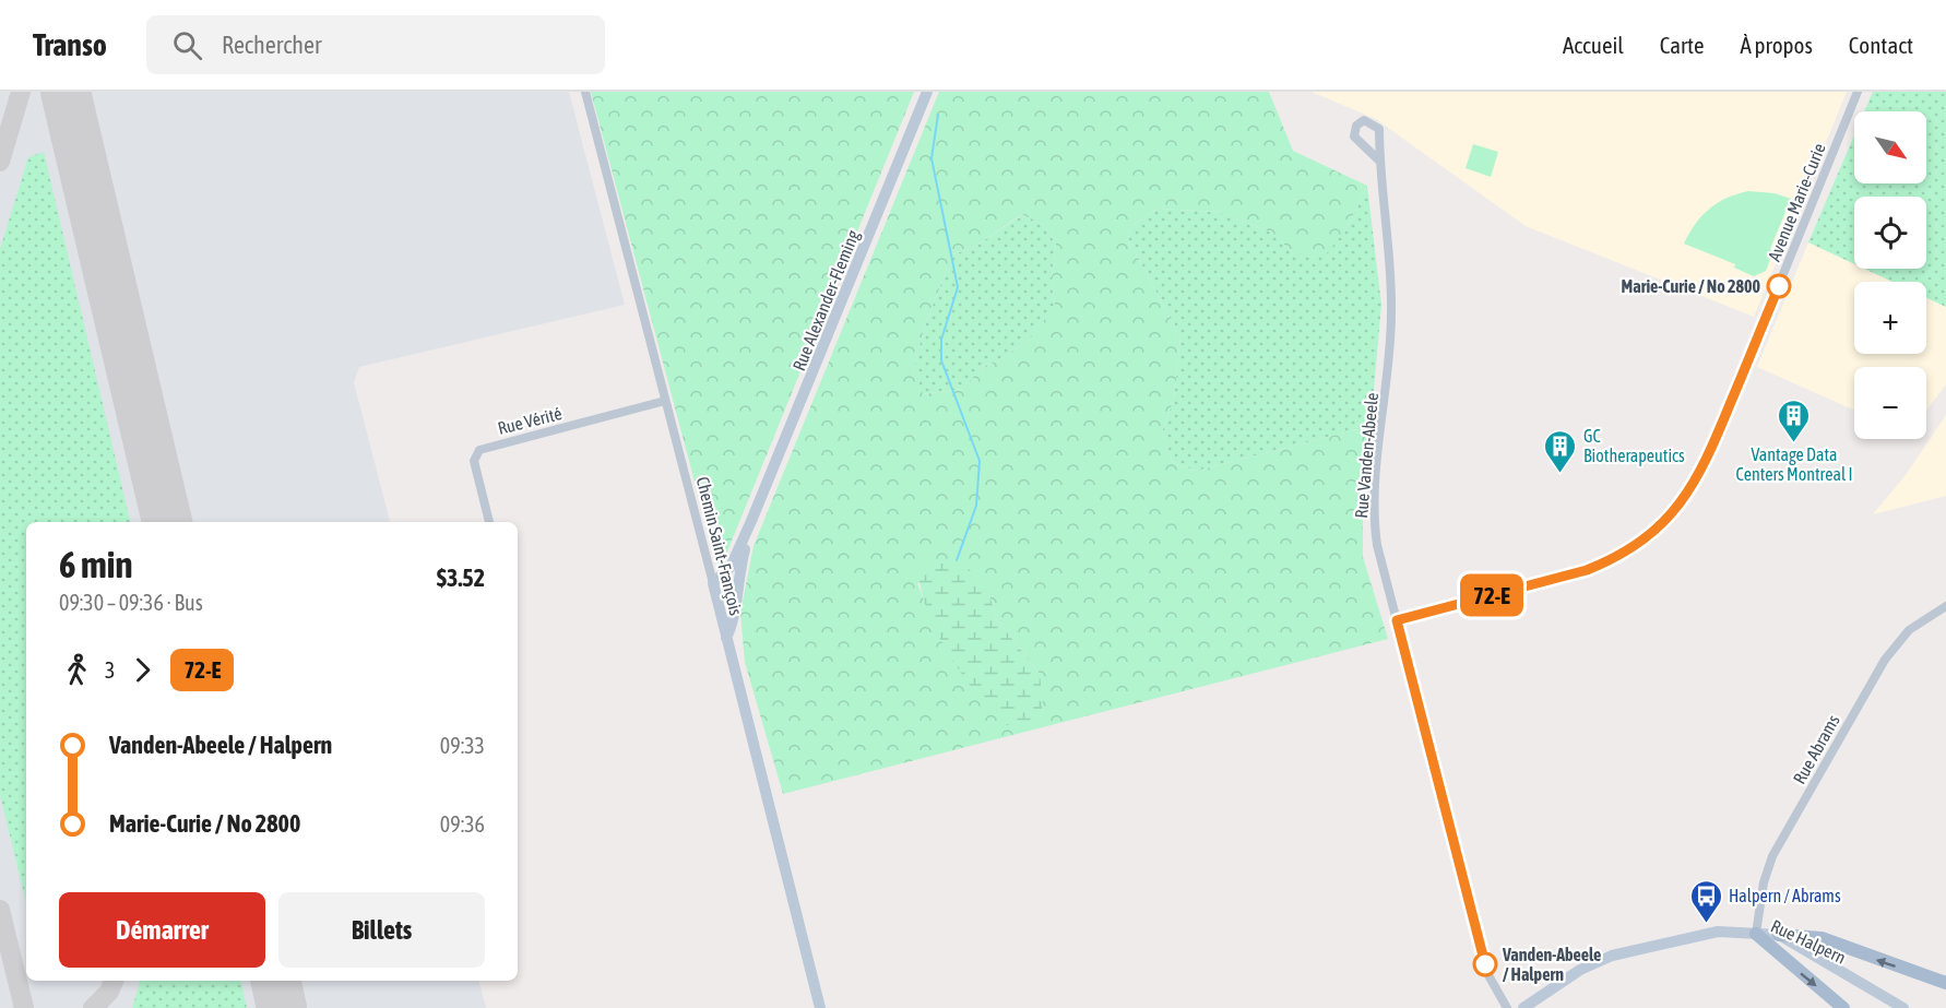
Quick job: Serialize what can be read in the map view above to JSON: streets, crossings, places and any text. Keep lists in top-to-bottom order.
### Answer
{
  "streets": {
    "street": [
      "Avenue Marie-Curie",
      "Rue Alexander-Fleming",
      "Rue Vérité",
      "Rue Vanden-Abeele",
      "Chemin Saint-François",
      "Rue Abrams",
      "Rue Halpern"
    ]
  },
  "crossings": [
    ["Avenue Marie-Curie", "Rue Vanden-Abeele"],
    ["Rue Alexander-Fleming", "Chemin Saint-François"],
    ["Rue Vérité", "Chemin Saint-François"],
    ["Rue Abrams", "Rue Halpern"]
  ],
  "places": {
    "other": ["Marie-Curie / No 2800", "Vanden-Abeele / Halpern"],
    "building": ["Vantage Data Centers Montreal I", "GC Biotherapeutics"],
    "bus stop": ["Halpern / Abrams"]
  },
  "lines": ["bus line 72-E"],
  "north": "bottom right",
  "page": {
    "header": "Transo",
    "search": "Rechercher",
    "nav": [
      "Accueil",
      "Carte",
      "À propos",
      "Contact"
    ],
    "on_map": "72-E",
    "map_buttons": ["+", "−"],
    "heading": ["6 min", "09:30 – 09:36 · Bus", "$3.52"],
    "legs": ["3", "72-E"],
    "list": [
      {
        "name": "Vanden-Abeele / Halpern",
        "value": "09:33"
      },
      {
        "name": "Marie-Curie / No 2800",
        "value": "09:36"
      }
    ],
    "buttons": ["Démarrer", "Billets"]
  }
}
